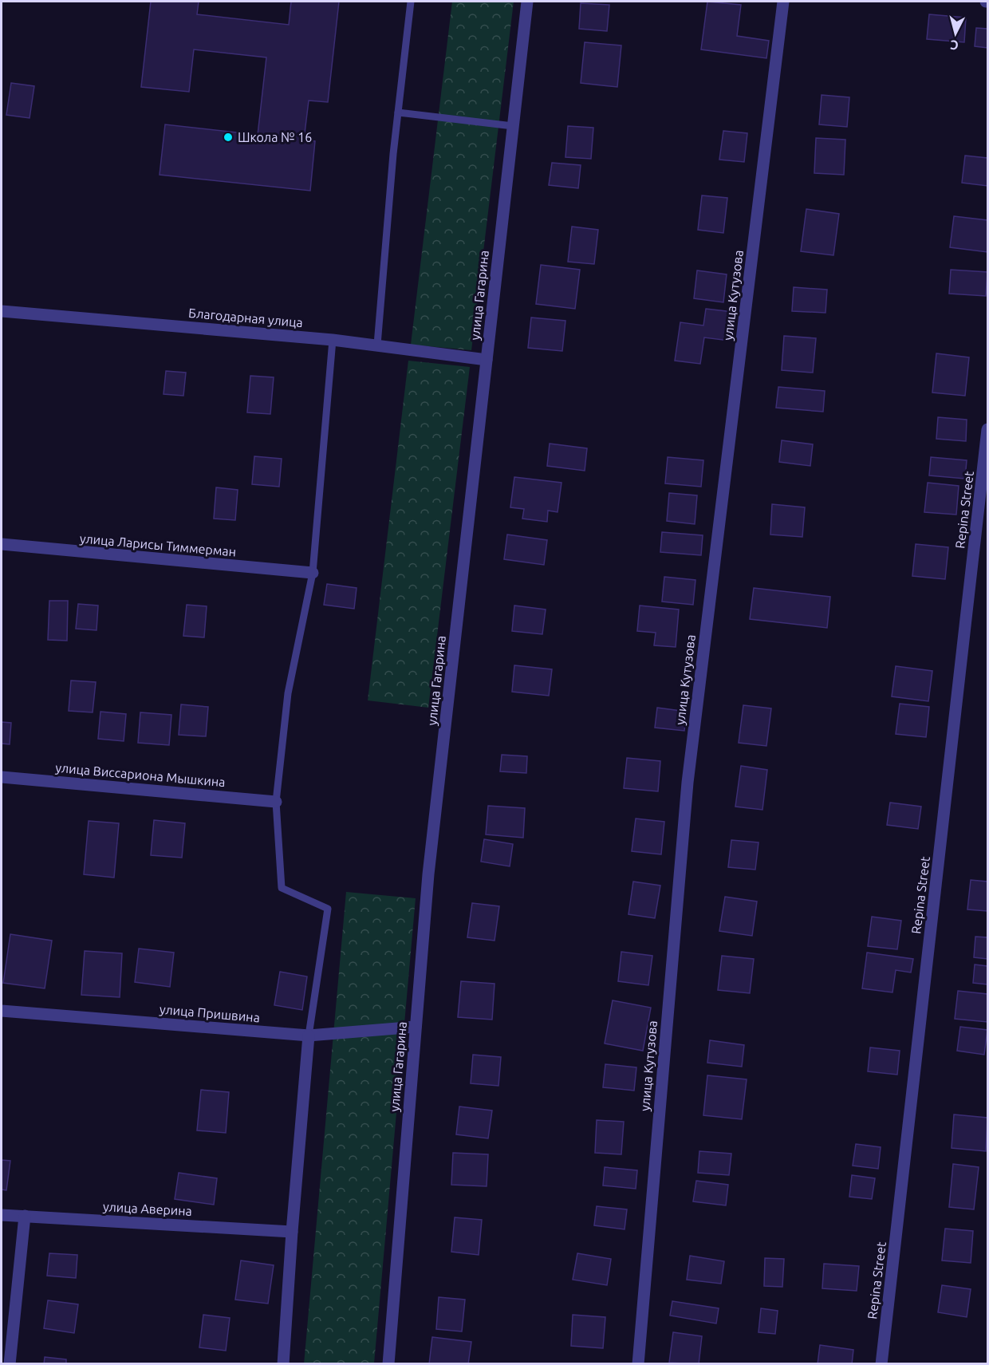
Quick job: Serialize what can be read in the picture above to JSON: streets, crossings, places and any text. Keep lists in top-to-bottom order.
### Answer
{
  "streets": {
    "street": [
      "улица Гагарина",
      "улица Кутузова",
      "Благодарная улица",
      "Repina Street",
      "улица Ларисы Тиммерман",
      "улица Виссариона Мышкина",
      "улица Пришвина",
      "улица Аверина"
    ]
  },
  "crossings": [
    ["улица Гагарина", "Благодарная улица"],
    ["улица Гагарина", "улица Пришвина"]
  ],
  "places": ["Школа № 16"],
  "north": "bottom"
}
